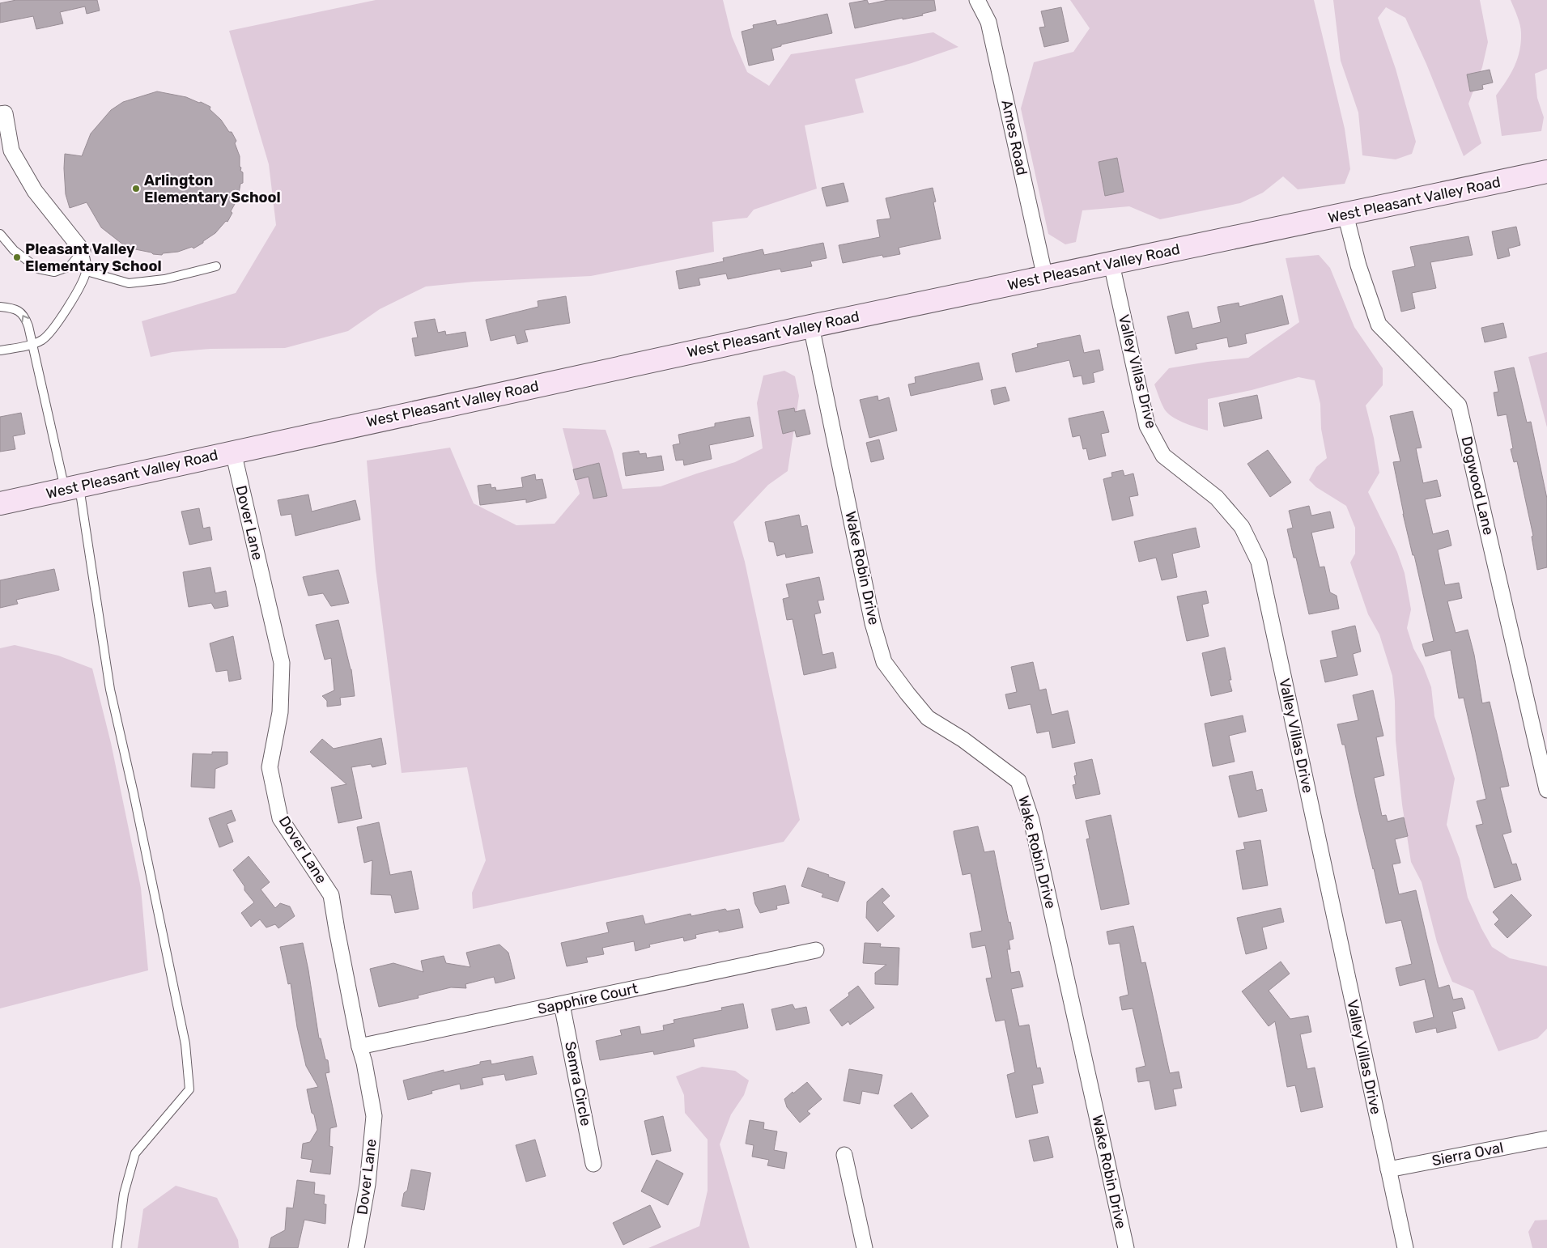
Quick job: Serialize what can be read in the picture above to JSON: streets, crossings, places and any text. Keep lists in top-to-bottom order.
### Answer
{
  "streets": {
    "main road": ["West Pleasant Valley Road"],
    "street": [
      "Ames Road",
      "Valley Villas Drive",
      "Dogwood Lane",
      "Dover Lane",
      "Wake Robin Drive",
      "Sapphire Court",
      "Semra Circle",
      "Sierra Oval"
    ]
  },
  "crossings": [
    ["Ames Road", "West Pleasant Valley Road"],
    ["West Pleasant Valley Road", "Valley Villas Drive"],
    ["West Pleasant Valley Road", "Dogwood Lane"],
    ["West Pleasant Valley Road", "Dover Lane"],
    ["West Pleasant Valley Road", "Wake Robin Drive"],
    ["Valley Villas Drive", "Sierra Oval"],
    ["Dover Lane", "Sapphire Court"],
    ["Sapphire Court", "Semra Circle"]
  ],
  "places": ["Arlington Elementary School", "Pleasant Valley Elementary School"]
}
